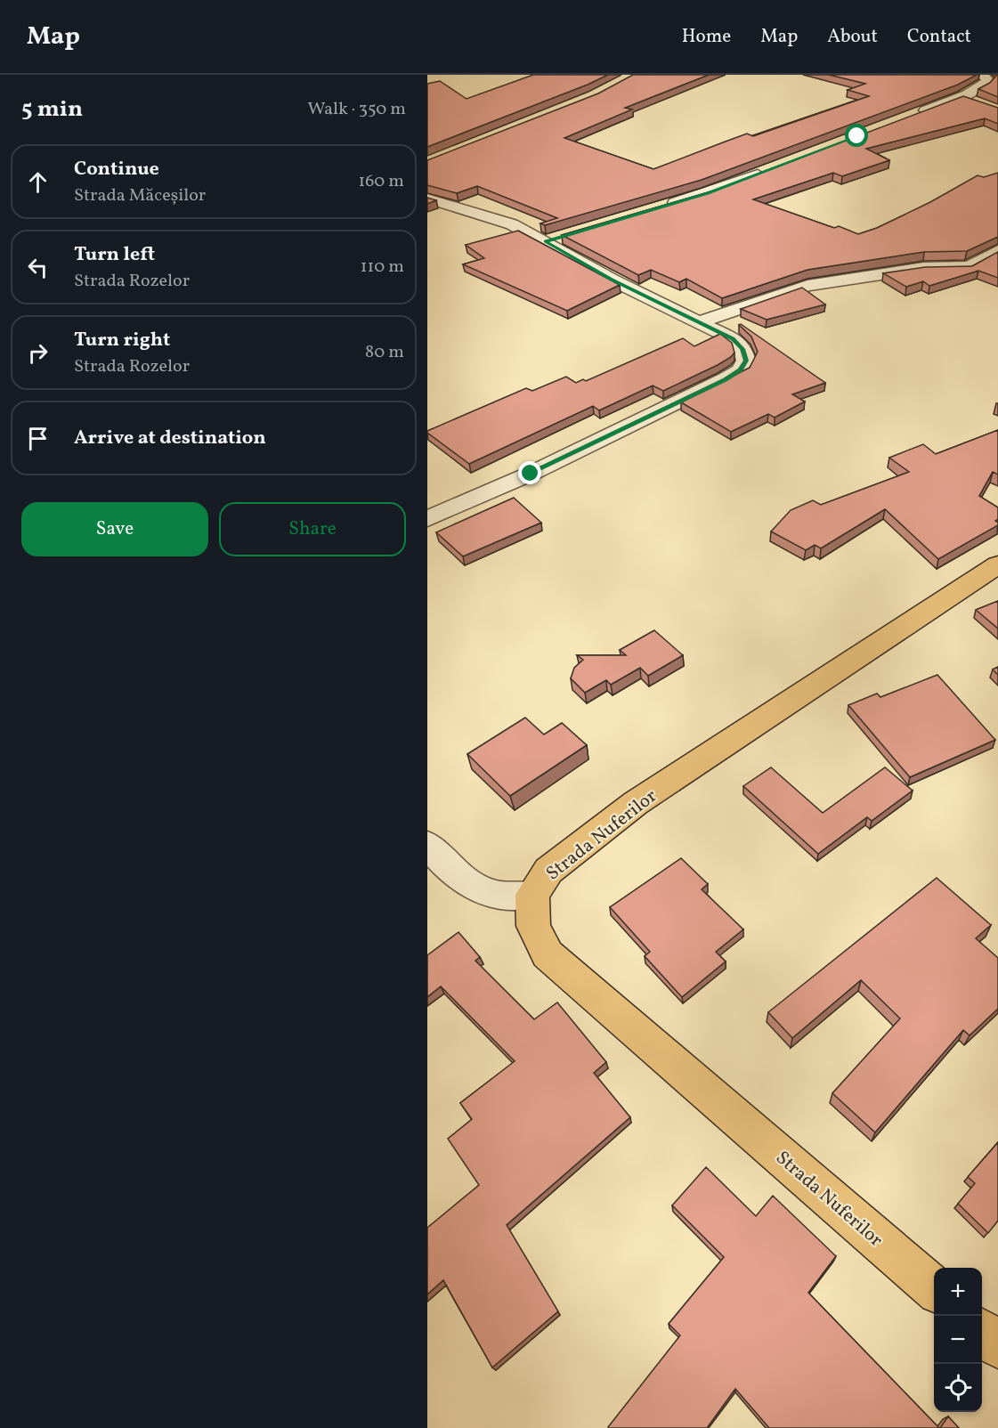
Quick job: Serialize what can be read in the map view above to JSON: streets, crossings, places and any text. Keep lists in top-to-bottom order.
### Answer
{
  "streets": {
    "main road": ["Strada Nuferilor"]
  },
  "page": {
    "header": "Map",
    "nav": [
      "Home",
      "Map",
      "About",
      "Contact"
    ],
    "heading": ["5 min", "Walk · 350 m"],
    "list": [
      ["Continue", "Strada Măceșilor", "160 m"],
      ["Turn left", "Strada Rozelor", "110 m"],
      ["Turn right", "Strada Rozelor", "80 m"],
      "Arrive at destination"
    ],
    "buttons": ["Save", "Share"],
    "map_buttons": ["+", "−"]
  }
}
